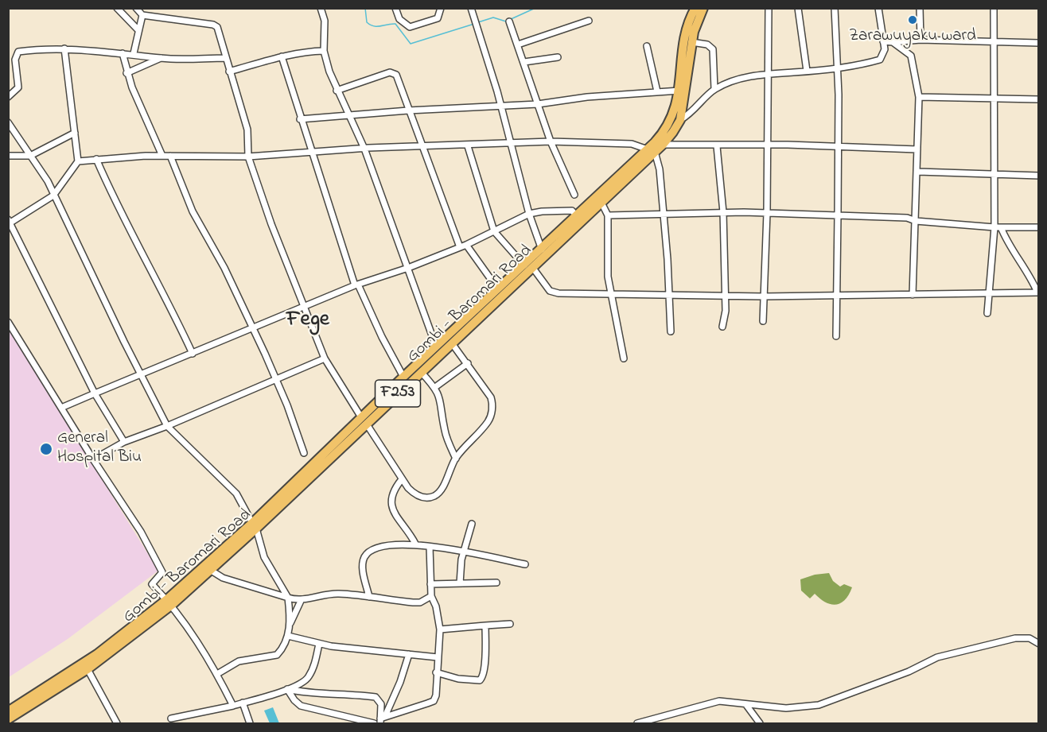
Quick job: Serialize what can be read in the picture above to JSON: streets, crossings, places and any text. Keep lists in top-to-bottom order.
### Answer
{
  "streets": {
    "main road": ["Gombi - Baromari Road", "F253"]
  },
  "districts": ["Fege"],
  "places": ["Zarawuyaku ward", "General Hospital Biu"]
}
